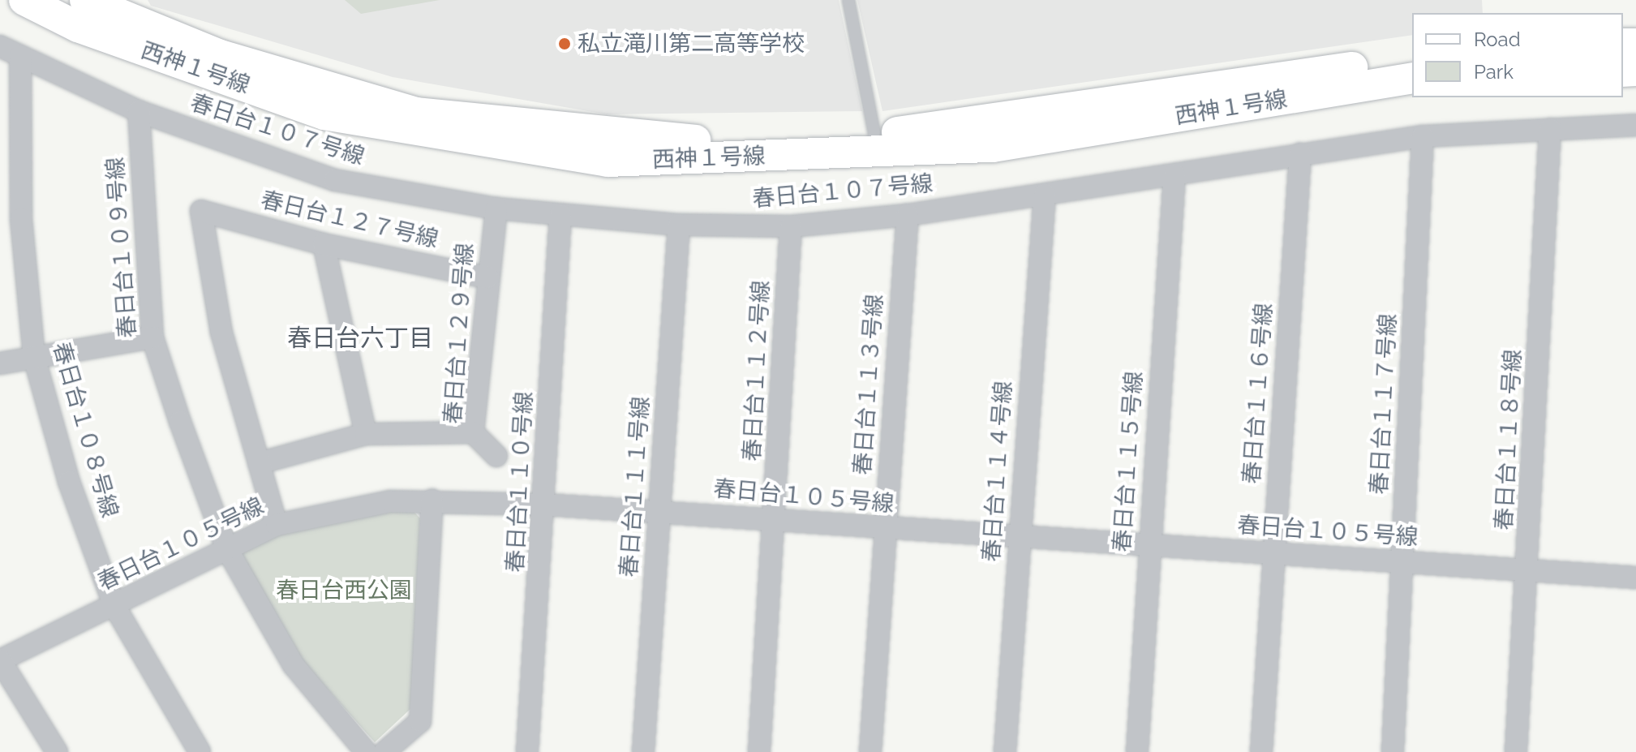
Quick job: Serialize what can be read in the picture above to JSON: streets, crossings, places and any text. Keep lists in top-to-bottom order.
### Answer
{
  "streets": {
    "street": [
      "西神１号線",
      "春日台１０７号線",
      "春日台１２７号線",
      "春日台１０９号線",
      "春日台１２９号線",
      "春日台１１２号線",
      "春日台１１３号線",
      "春日台１１６号線",
      "春日台１１７号線",
      "春日台１０８号線",
      "春日台１１８号線",
      "春日台１１５号線",
      "春日台１１４号線",
      "春日台１１０号線",
      "春日台１１１号線",
      "春日台１０５号線"
    ]
  },
  "crossings": [
    ["春日台１０７号線", "春日台１０９号線"],
    ["春日台１０７号線", "春日台１２９号線"],
    ["春日台１０７号線", "春日台１１２号線"],
    ["春日台１０７号線", "春日台１１３号線"],
    ["春日台１０７号線", "春日台１１６号線"],
    ["春日台１０７号線", "春日台１１７号線"],
    ["春日台１０７号線", "春日台１０８号線"],
    ["春日台１０７号線", "春日台１１８号線"],
    ["春日台１０７号線", "春日台１１５号線"],
    ["春日台１０７号線", "春日台１１４号線"],
    ["春日台１０７号線", "春日台１１０号線"],
    ["春日台１０７号線", "春日台１１１号線"],
    ["春日台１２７号線", "春日台１２９号線"],
    ["春日台１０９号線", "春日台１０５号線"],
    ["春日台１１２号線", "春日台１０５号線"],
    ["春日台１１３号線", "春日台１０５号線"],
    ["春日台１１６号線", "春日台１０５号線"],
    ["春日台１１７号線", "春日台１０５号線"],
    ["春日台１０８号線", "春日台１０５号線"],
    ["春日台１１８号線", "春日台１０５号線"],
    ["春日台１１５号線", "春日台１０５号線"],
    ["春日台１１４号線", "春日台１０５号線"],
    ["春日台１１０号線", "春日台１０５号線"],
    ["春日台１１１号線", "春日台１０５号線"]
  ],
  "districts": ["春日台六丁目"],
  "parks": ["春日台西公園"],
  "places": ["私立滝川第二高等学校"],
  "legend": ["Road", "Park"]
}
